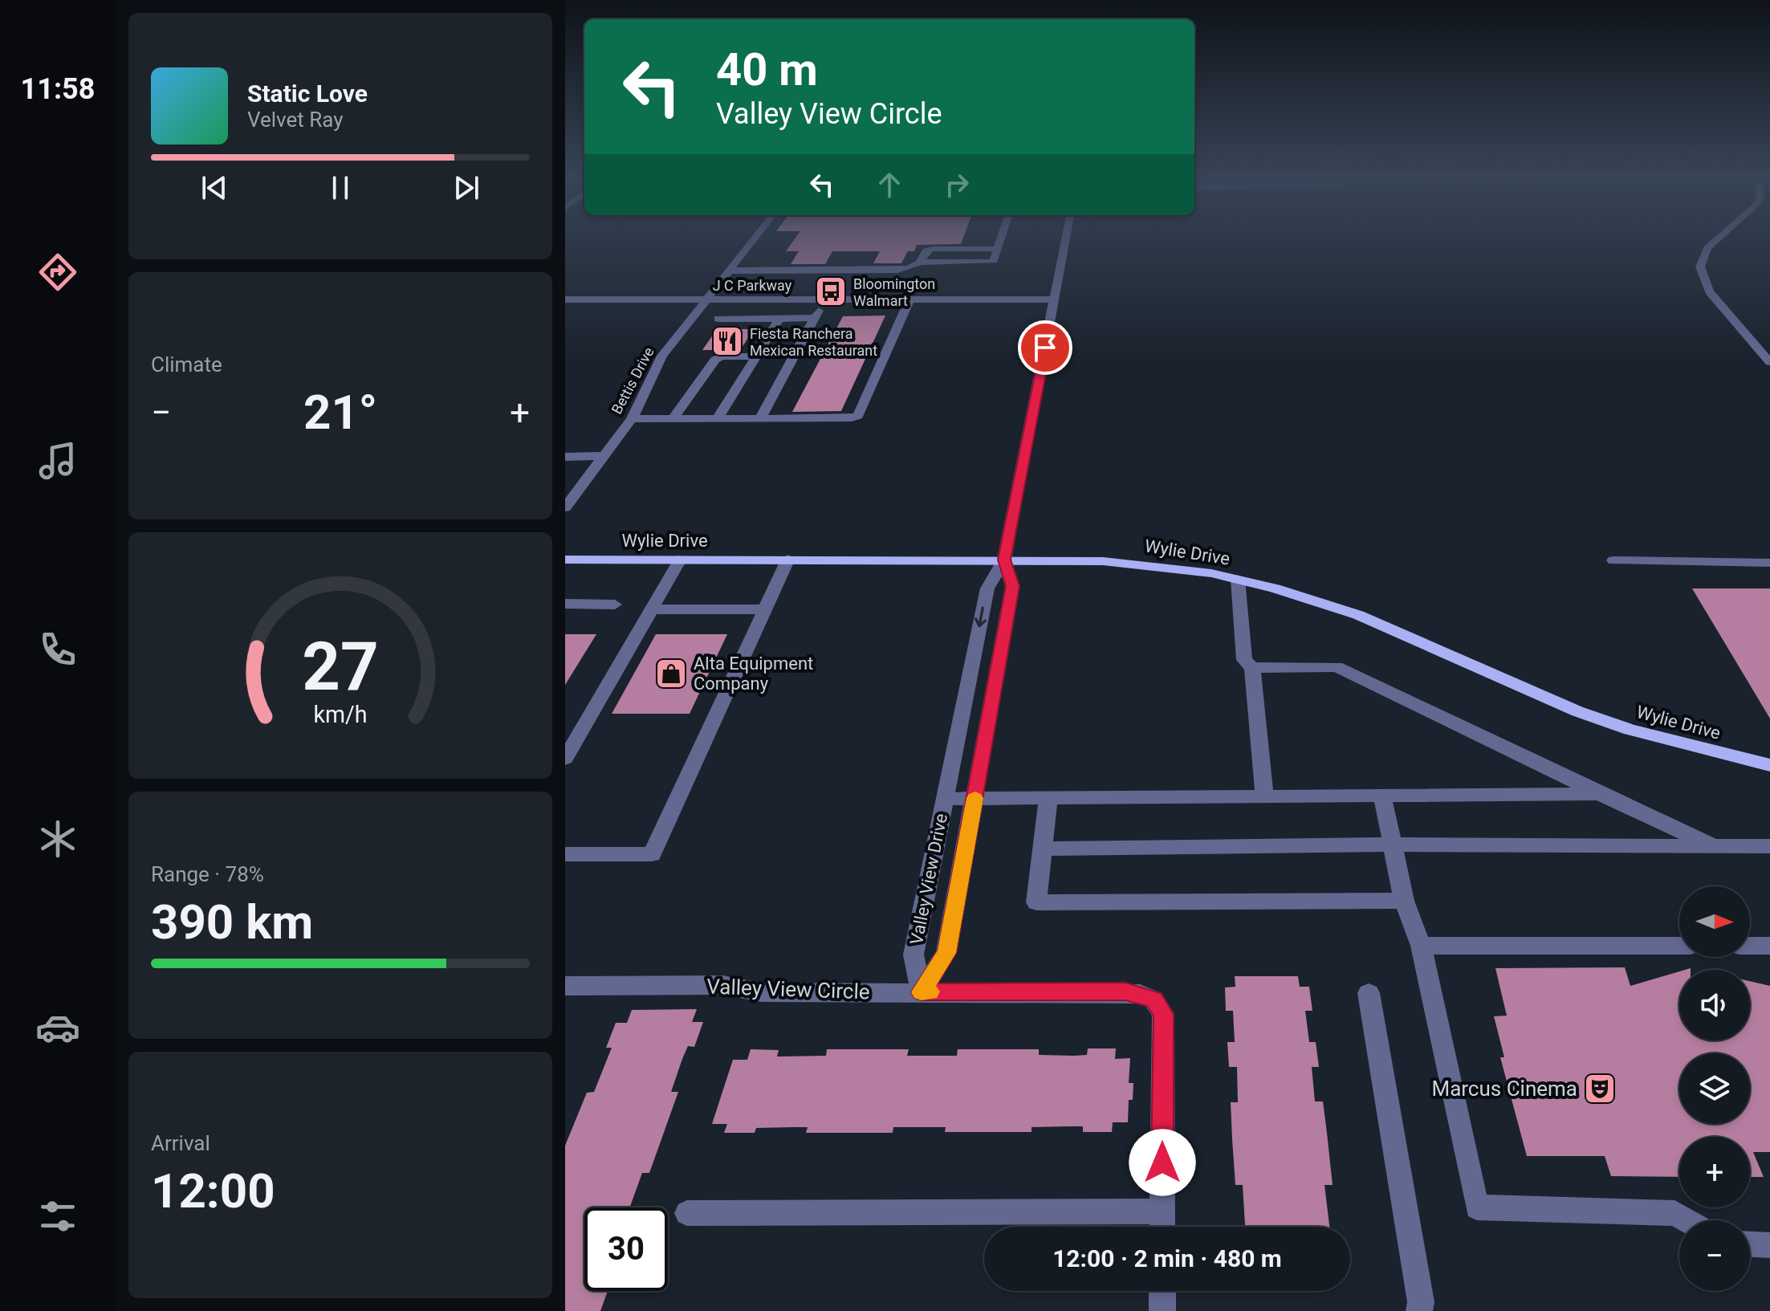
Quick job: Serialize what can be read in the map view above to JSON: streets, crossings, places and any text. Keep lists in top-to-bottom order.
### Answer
{
  "streets": {
    "main road": ["Wylie Drive"],
    "street": [
      "J C Parkway",
      "Bettis Drive",
      "Valley View Drive",
      "Valley View Circle"
    ]
  },
  "crossings": [
    ["J C Parkway", "Bettis Drive"],
    ["J C Parkway", "Valley View Drive"],
    ["Wylie Drive", "Valley View Drive"],
    ["Valley View Drive", "Valley View Circle"]
  ],
  "places": {
    "bus stop": ["Bloomington Walmart"],
    "restaurant": ["Fiesta Ranchera Mexican Restaurant"],
    "shop": ["Alta Equipment Company"],
    "theatre": ["Marcus Cinema"]
  },
  "north": "right",
  "page": {
    "tabs": "11:58",
    "turn": ["40 m", "Valley View Circle"],
    "song": ["Static Love", "Velvet Ray"],
    "tile": [
      "Climate",
      ["Range · 78%", "390 km"],
      ["Arrival", "12:00"]
    ],
    "heat": ["−", "21°", "+"],
    "map_buttons": ["+", "−"],
    "limit": "30",
    "trip": "12:00 · 2 min · 480 m",
    "gauge": ["27", "km/h"]
  }
}
